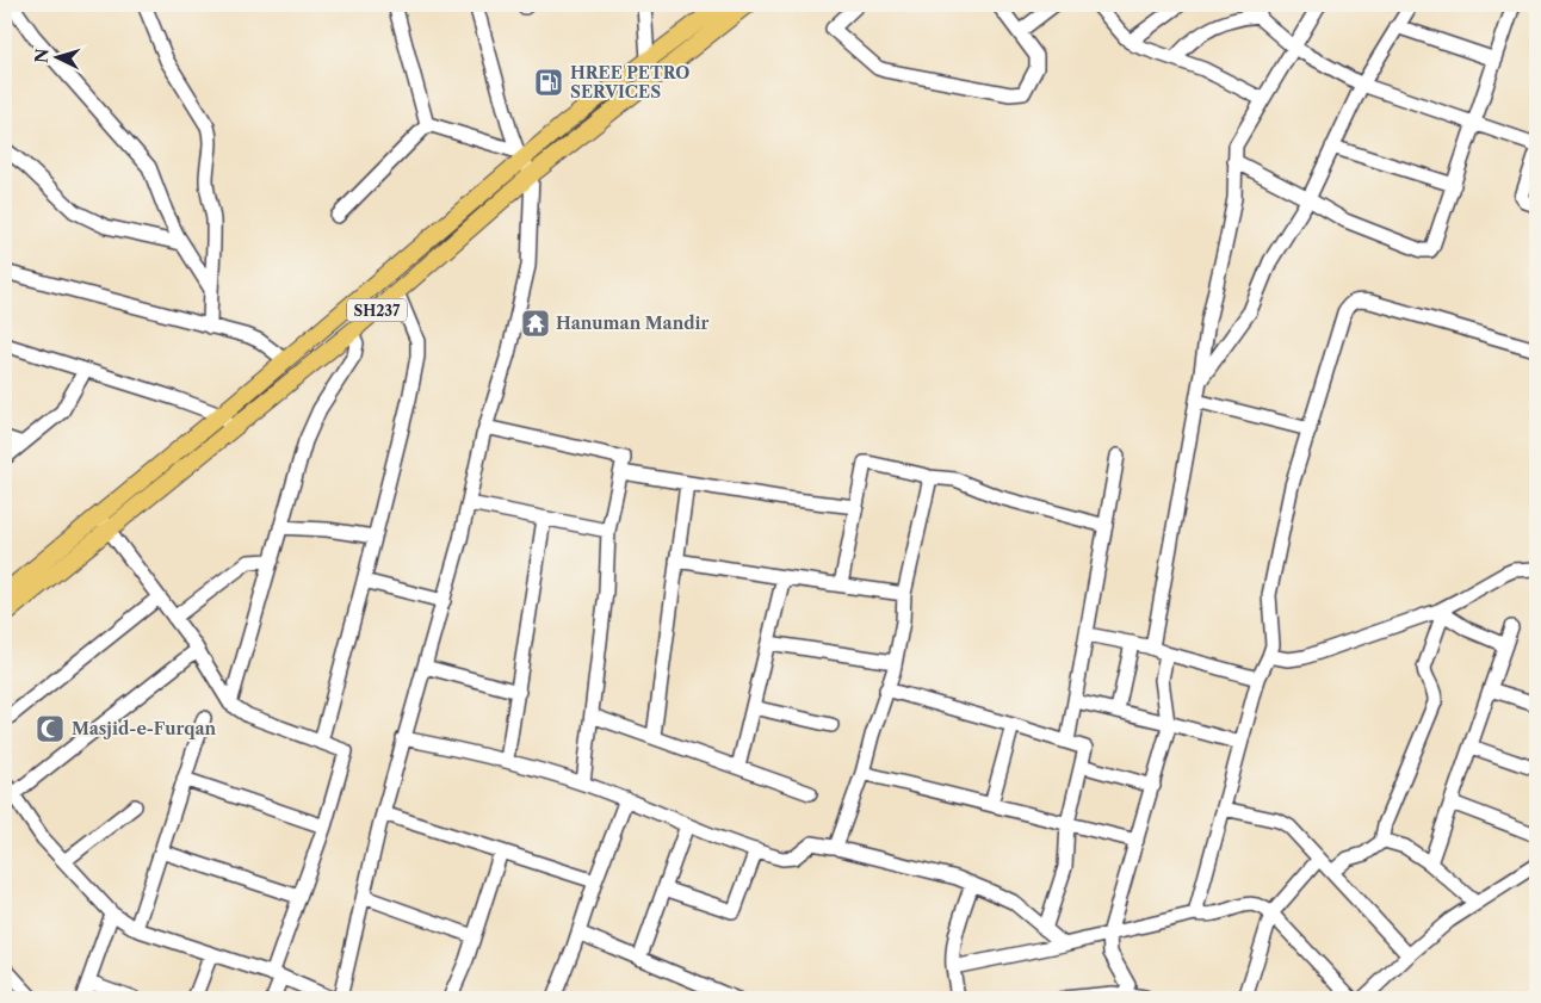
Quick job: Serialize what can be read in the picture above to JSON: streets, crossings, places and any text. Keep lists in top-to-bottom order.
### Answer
{
  "streets": {
    "main road": ["SH237"]
  },
  "places": {
    "fuel station": ["HREE PETRO SERVICES"],
    "temple": ["Hanuman Mandir"],
    "mosque": ["Masjid-e-Furqan"]
  },
  "north": "left"
}
